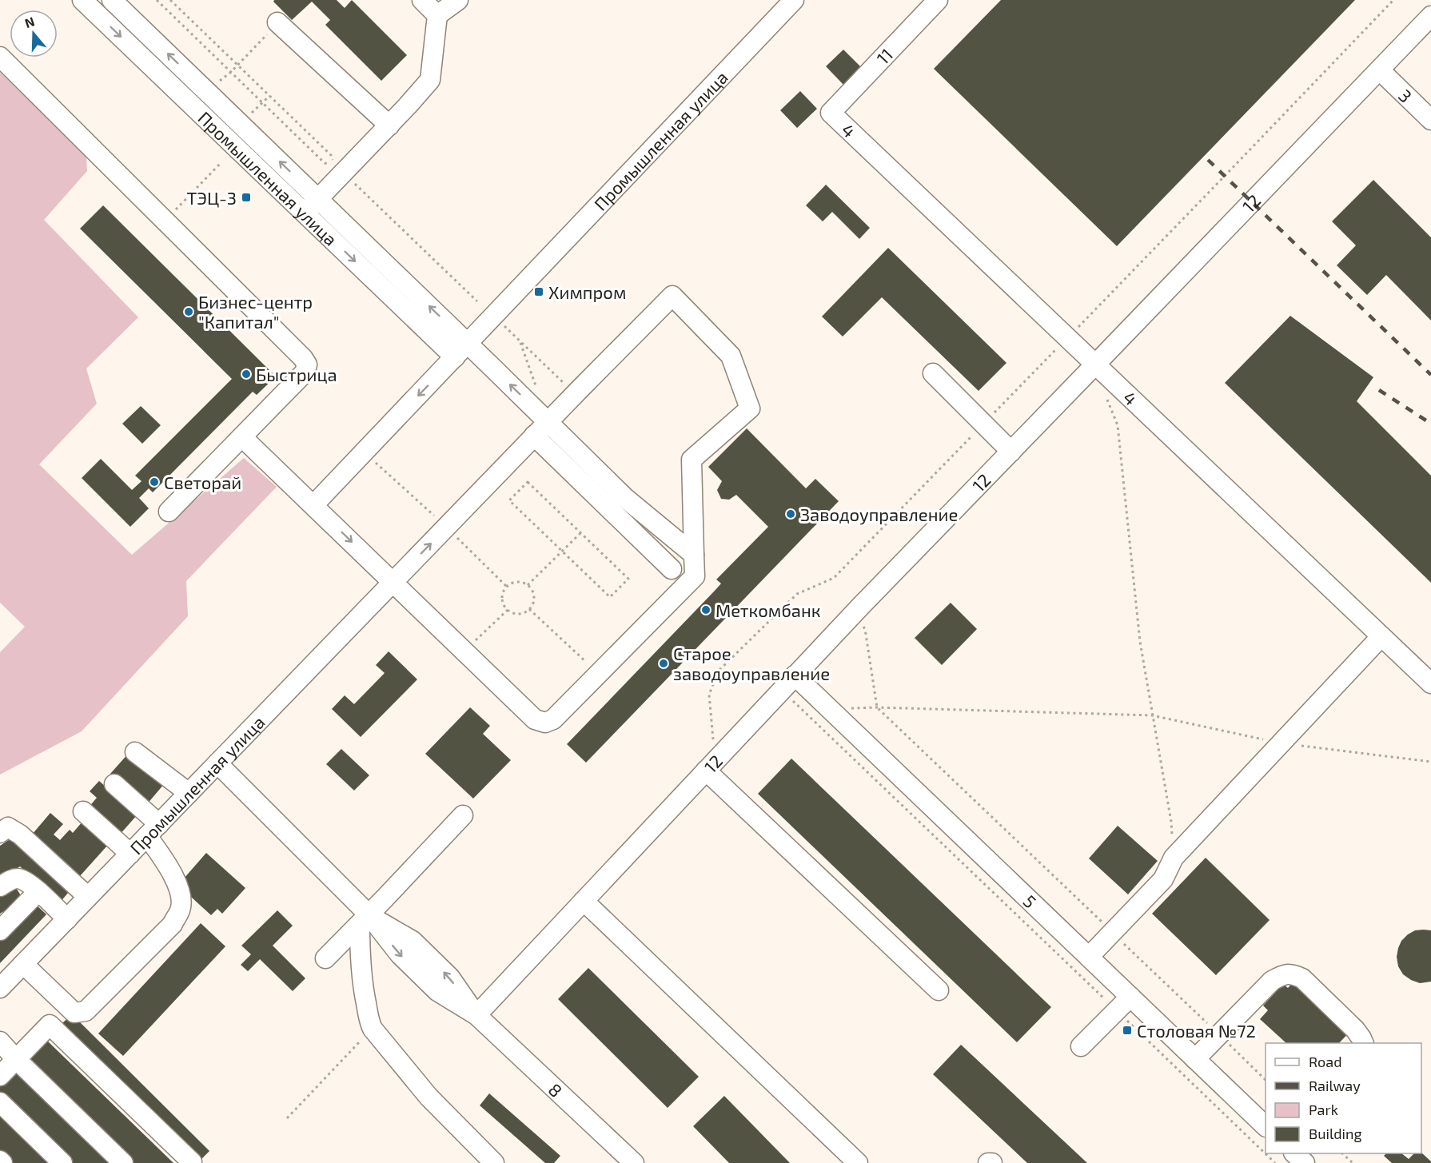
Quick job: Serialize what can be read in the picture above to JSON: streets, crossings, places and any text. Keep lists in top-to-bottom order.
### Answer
{
  "streets": {
    "street": [
      "11",
      "3",
      "4",
      "Промышленная улица",
      "12",
      "5",
      "8"
    ]
  },
  "crossings": [
    ["11", "4"],
    ["3", "12"],
    ["4", "12"],
    ["Промышленная улица", "8"],
    ["12", "5"],
    ["12", "8"]
  ],
  "places": {
    "transit": ["ТЭЦ-3", "Химпром", "Столовая №72"],
    "other": [
      "Бизнес-центр \"Капитал\"",
      "Быстрица",
      "Светорай",
      "Заводоуправление",
      "Меткомбанк",
      "Старое заводоуправление"
    ]
  },
  "legend": [
    "Road",
    "Railway",
    "Park",
    "Building"
  ],
  "north": "top"
}
